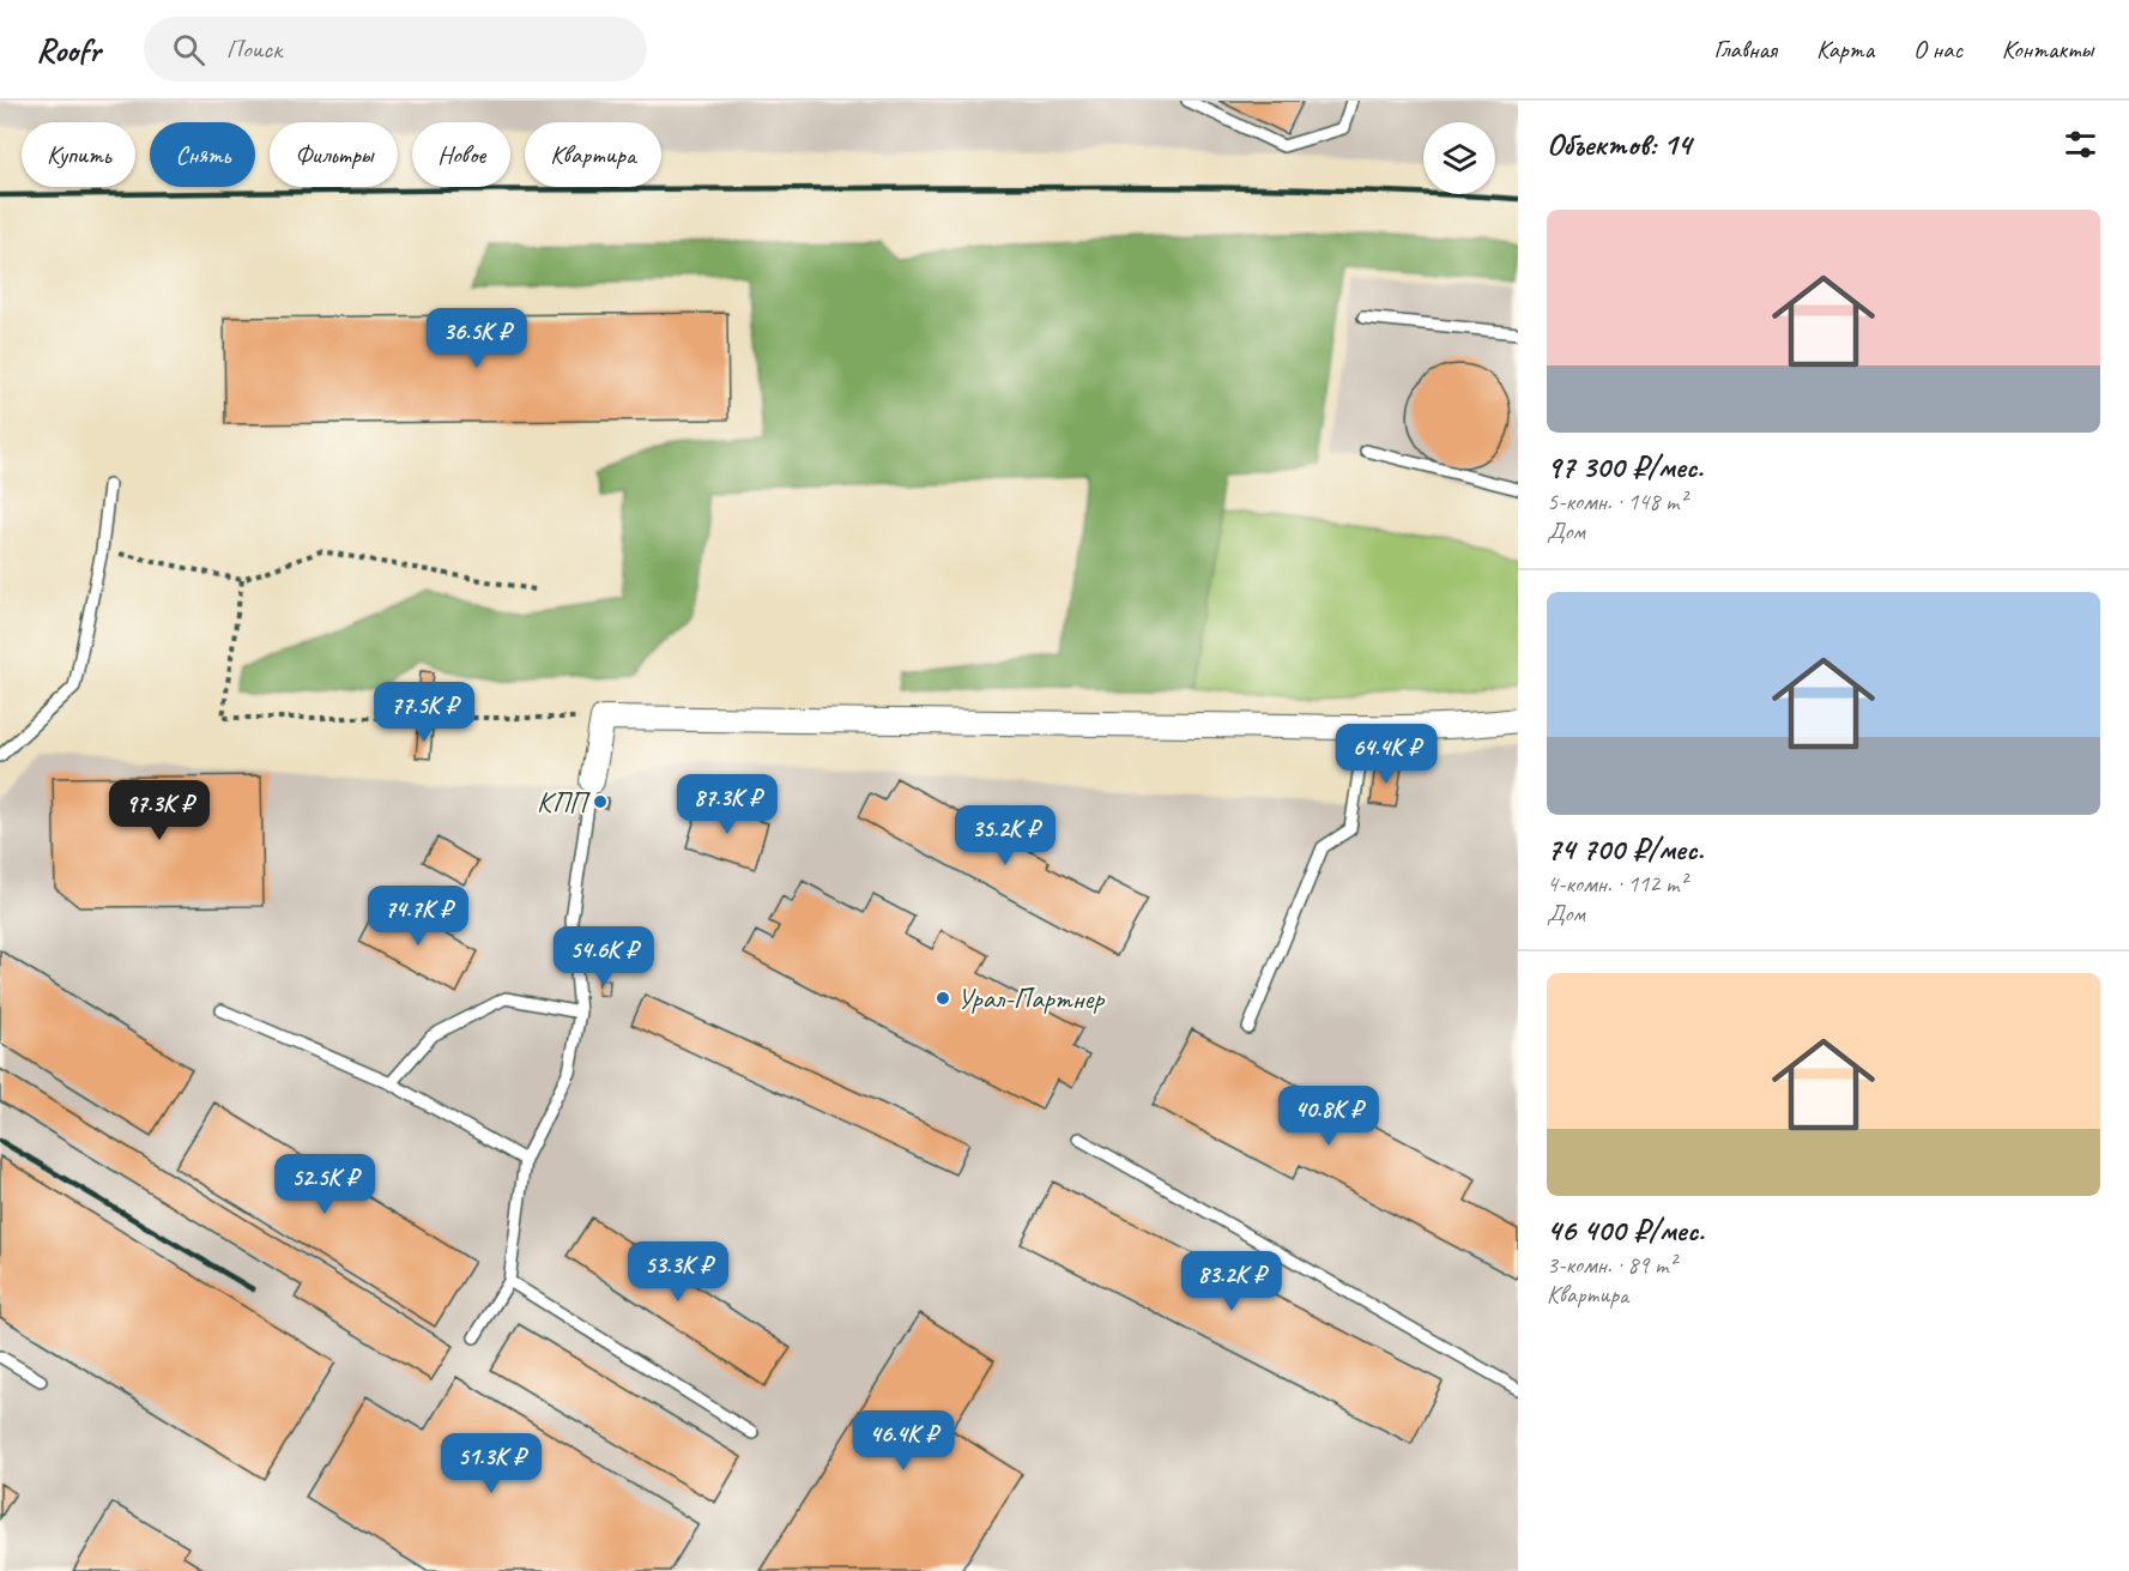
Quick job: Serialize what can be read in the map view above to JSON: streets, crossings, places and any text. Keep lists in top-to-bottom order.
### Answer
{
  "places": ["КПП", "Урал-Партнер"],
  "page": {
    "header": "Roofr",
    "search": "Поиск",
    "nav": [
      "Главная",
      "Карта",
      "О нас",
      "Контакты"
    ],
    "heading": "Объектов: 14",
    "chip": [
      "Купить",
      "Снять",
      "Фильтры",
      "Новое",
      "Квартира"
    ],
    "list": [
      {
        "name": "97 300 ₽/мес.",
        "note": "5-комн. · 148 m² · Дом"
      },
      {
        "name": "74 700 ₽/мес.",
        "note": "4-комн. · 112 m² · Дом"
      },
      {
        "name": "46 400 ₽/мес.",
        "note": "3-комн. · 89 m² · Квартира"
      }
    ],
    "price": [
      "36.5K ₽",
      "77.5K ₽",
      "64.4K ₽",
      "87.3K ₽",
      "97.3K ₽",
      "35.2K ₽",
      "74.7K ₽",
      "54.6K ₽",
      "40.8K ₽",
      "52.5K ₽",
      "53.3K ₽",
      "83.2K ₽",
      "46.4K ₽",
      "51.3K ₽"
    ]
  }
}
